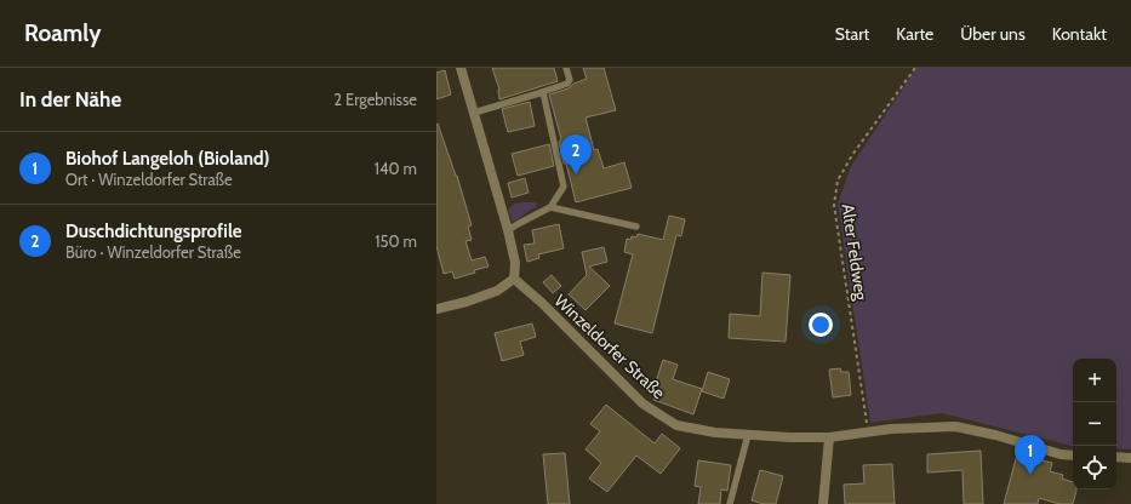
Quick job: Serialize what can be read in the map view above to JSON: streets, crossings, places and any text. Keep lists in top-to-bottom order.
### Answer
{
  "streets": {
    "street": ["Winzeldorfer Straße"],
    "path": ["Alter Feldweg"]
  },
  "crossings": [
    ["Alter Feldweg", "Winzeldorfer Straße"]
  ],
  "page": {
    "header": "Roamly",
    "nav": [
      "Start",
      "Karte",
      "Über uns",
      "Kontakt"
    ],
    "heading": ["In der Nähe", "2 Ergebnisse"],
    "list": [
      {
        "mark": "1",
        "name": "Biohof Langeloh (Bioland)",
        "note": "Ort · Winzeldorfer Straße",
        "value": "140 m"
      },
      {
        "mark": "2",
        "name": "Duschdichtungsprofile",
        "note": "Büro · Winzeldorfer Straße",
        "value": "150 m"
      }
    ],
    "pins": ["2", "1"],
    "map_buttons": ["+", "−"]
  }
}
